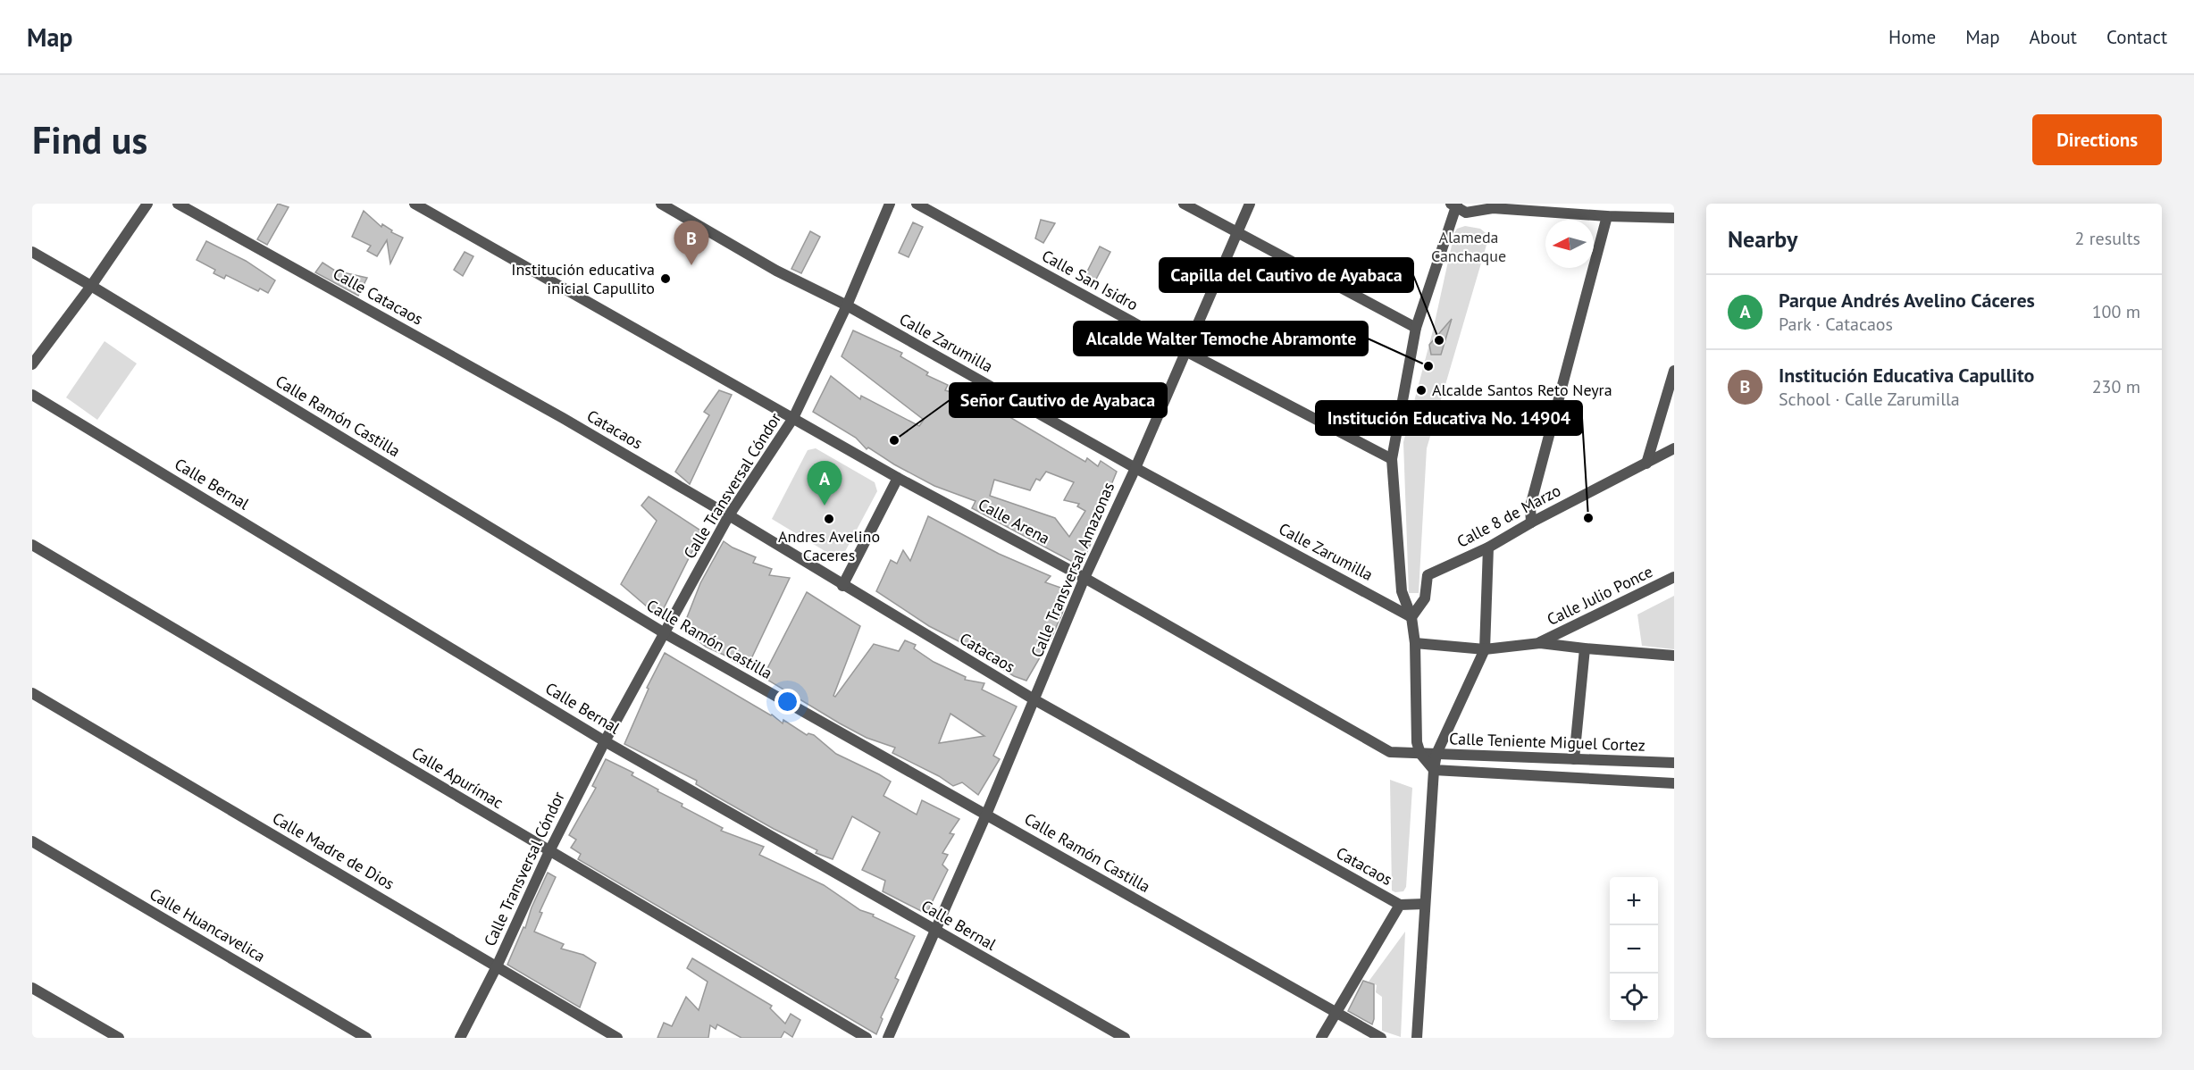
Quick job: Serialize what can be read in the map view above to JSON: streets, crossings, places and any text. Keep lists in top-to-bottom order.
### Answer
{
  "streets": {
    "street": [
      "Calle San Isidro",
      "Calle Catacaos",
      "Calle Zarumilla",
      "Calle Ramón Castilla",
      "Catacaos",
      "Calle Bernal",
      "Calle Transversal Cóndor",
      "Calle 8 de Marzo",
      "Calle Arena",
      "Calle Transversal Amazonas",
      "Calle Julio Ponce",
      "Calle Teniente Miguel Cortez",
      "Calle Apurímac",
      "Calle Madre de Dios",
      "Calle Huancavelica"
    ]
  },
  "crossings": [
    ["Calle San Isidro", "Calle Transversal Amazonas"],
    ["Calle Catacaos", "Catacaos"],
    ["Calle Zarumilla", "Calle Transversal Cóndor"],
    ["Calle Zarumilla", "Calle 8 de Marzo"],
    ["Calle Zarumilla", "Calle Transversal Amazonas"],
    ["Calle Ramón Castilla", "Calle Transversal Cóndor"],
    ["Calle Ramón Castilla", "Calle Transversal Amazonas"],
    ["Catacaos", "Calle Transversal Cóndor"],
    ["Catacaos", "Calle Transversal Amazonas"],
    ["Calle Bernal", "Calle Transversal Cóndor"],
    ["Calle Bernal", "Calle Transversal Amazonas"],
    ["Calle Transversal Cóndor", "Calle Arena"],
    ["Calle Transversal Cóndor", "Calle Apurímac"],
    ["Calle Transversal Cóndor", "Calle Madre de Dios"],
    ["Calle Arena", "Calle Transversal Amazonas"],
    ["Calle Arena", "Calle Teniente Miguel Cortez"]
  ],
  "parks": ["Alameda Canchaque"],
  "places": [
    "Institución educativa inicial Capullito",
    "Capilla del Cautivo de Ayabaca",
    "Alcalde Walter Temoche Abramonte",
    "Alcalde Santos Reto Neyra",
    "Señor Cautivo de Ayabaca",
    "Institución Educativa No. 14904",
    "Andres Avelino Caceres"
  ],
  "north": "left",
  "page": {
    "header": "Map",
    "nav": [
      "Home",
      "Map",
      "About",
      "Contact"
    ],
    "buttons": "Directions",
    "title": "Find us",
    "heading": ["Nearby", "2 results"],
    "pins": ["B", "A"],
    "list": [
      {
        "mark": "A",
        "name": "Parque Andrés Avelino Cáceres",
        "note": "Park · Catacaos",
        "value": "100 m"
      },
      {
        "mark": "B",
        "name": "Institución Educativa Capullito",
        "note": "School · Calle Zarumilla",
        "value": "230 m"
      }
    ],
    "map_buttons": ["+", "−"]
  }
}
